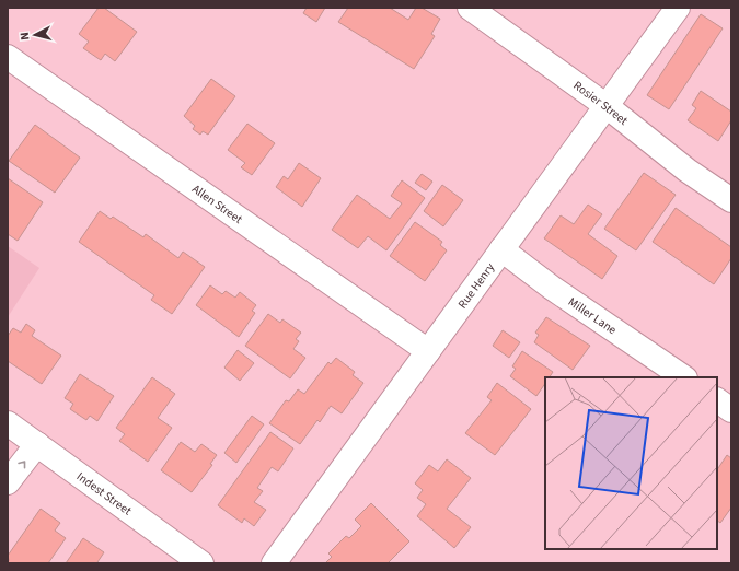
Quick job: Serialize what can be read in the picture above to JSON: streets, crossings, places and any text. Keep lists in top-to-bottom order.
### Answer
{
  "streets": {
    "street": [
      "Rosier Street",
      "Allen Street",
      "Rue Henry",
      "Miller Lane",
      "Indest Street"
    ]
  },
  "crossings": [
    ["Rosier Street", "Rue Henry"],
    ["Allen Street", "Rue Henry"],
    ["Rue Henry", "Miller Lane"]
  ],
  "north": "left"
}
